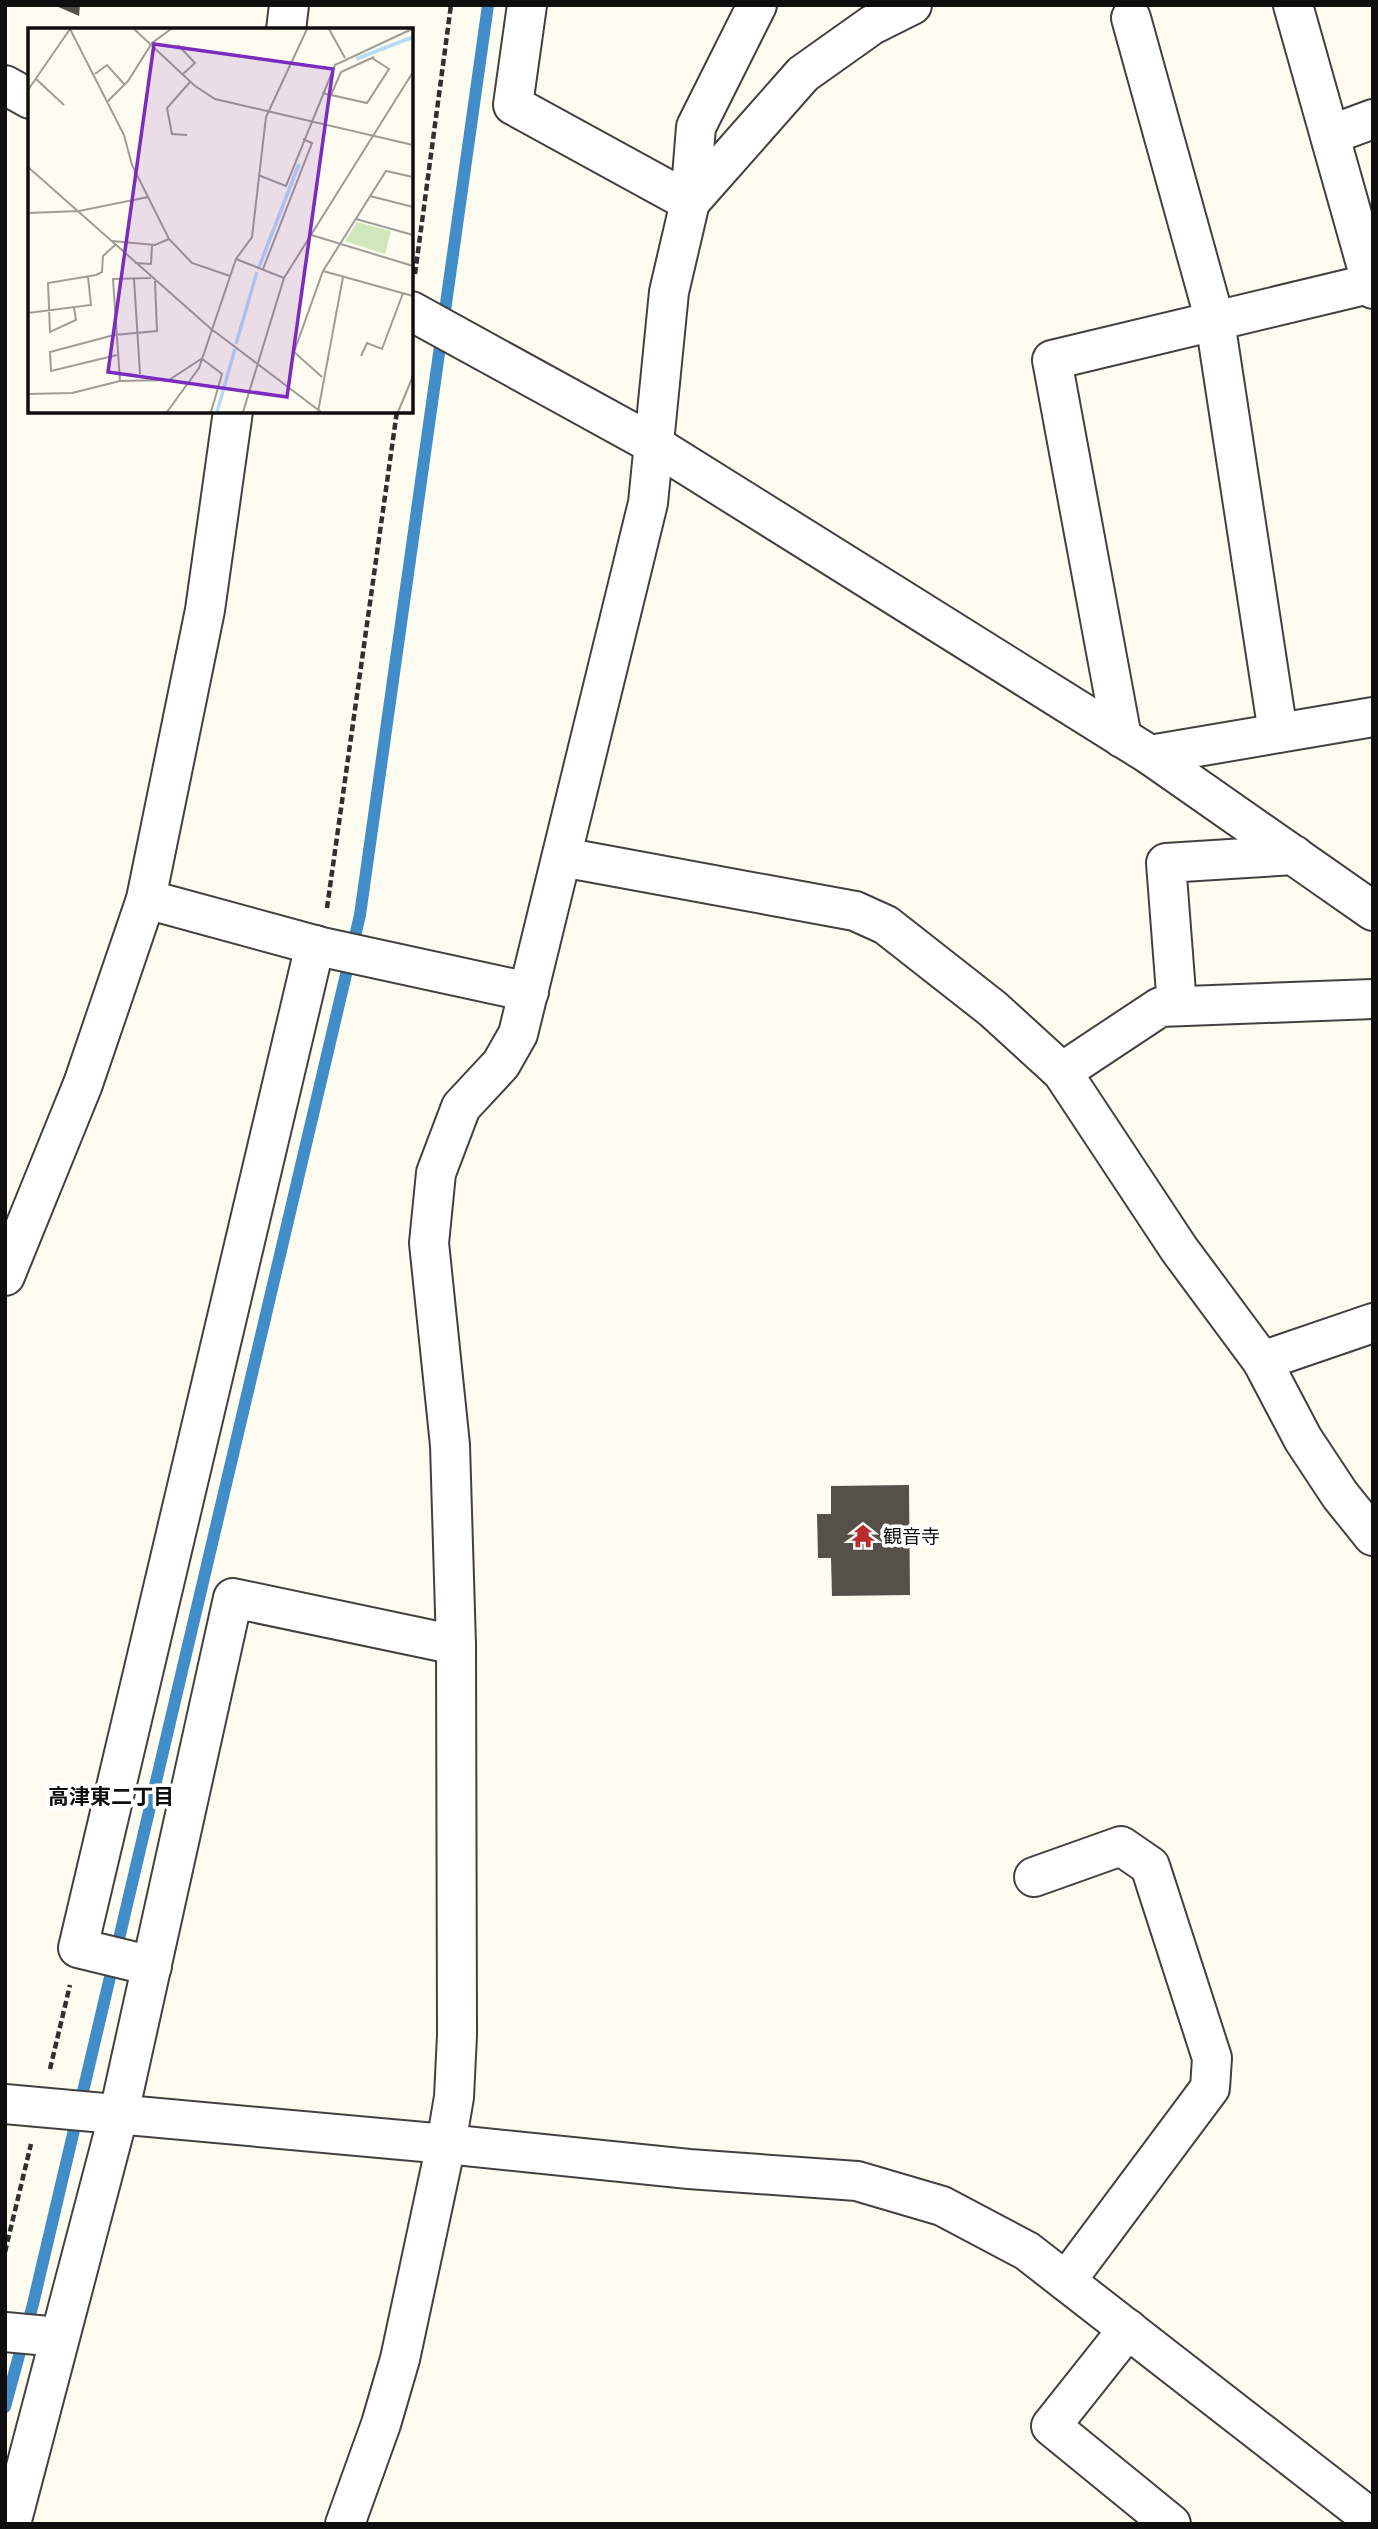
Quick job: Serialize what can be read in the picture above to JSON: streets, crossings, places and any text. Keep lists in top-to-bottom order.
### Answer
{
  "districts": ["高津東二丁目"],
  "places": {
    "temple": ["観音寺"]
  }
}
